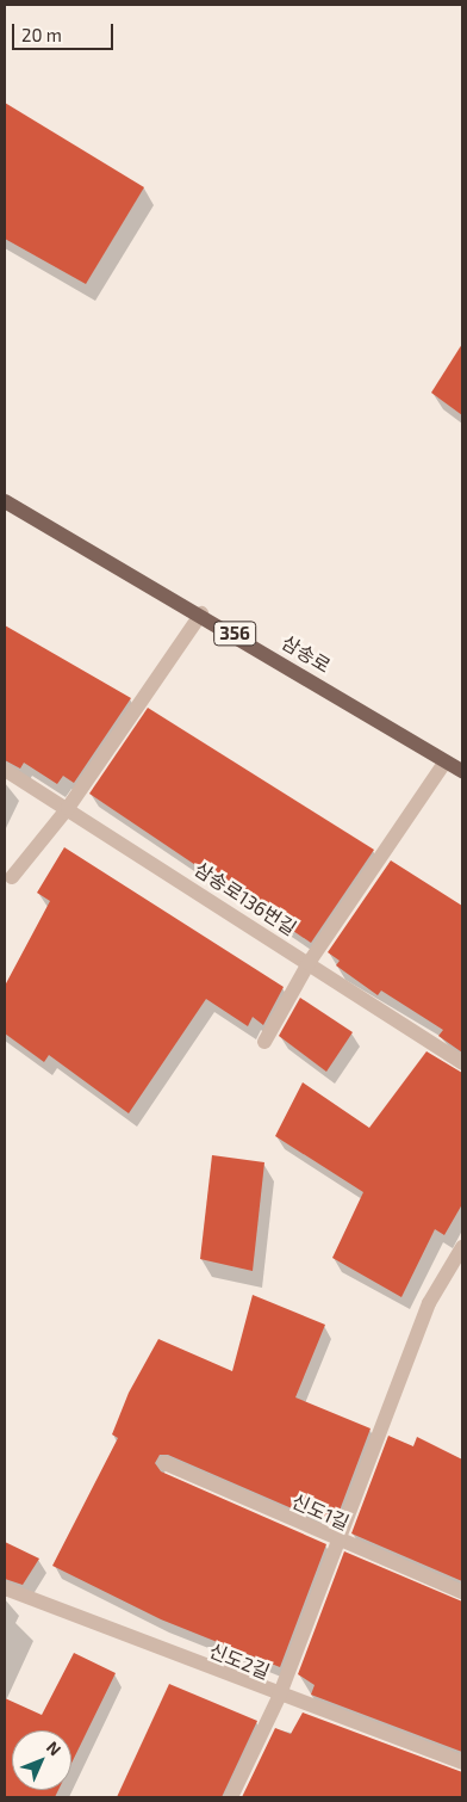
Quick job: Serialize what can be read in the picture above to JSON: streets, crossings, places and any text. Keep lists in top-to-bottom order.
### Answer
{
  "streets": {
    "main road": ["356", "삼송로"],
    "street": ["삼송로136번길", "신도1길", "신도2길"]
  },
  "scale_bar": "20 m",
  "north": "top right"
}
